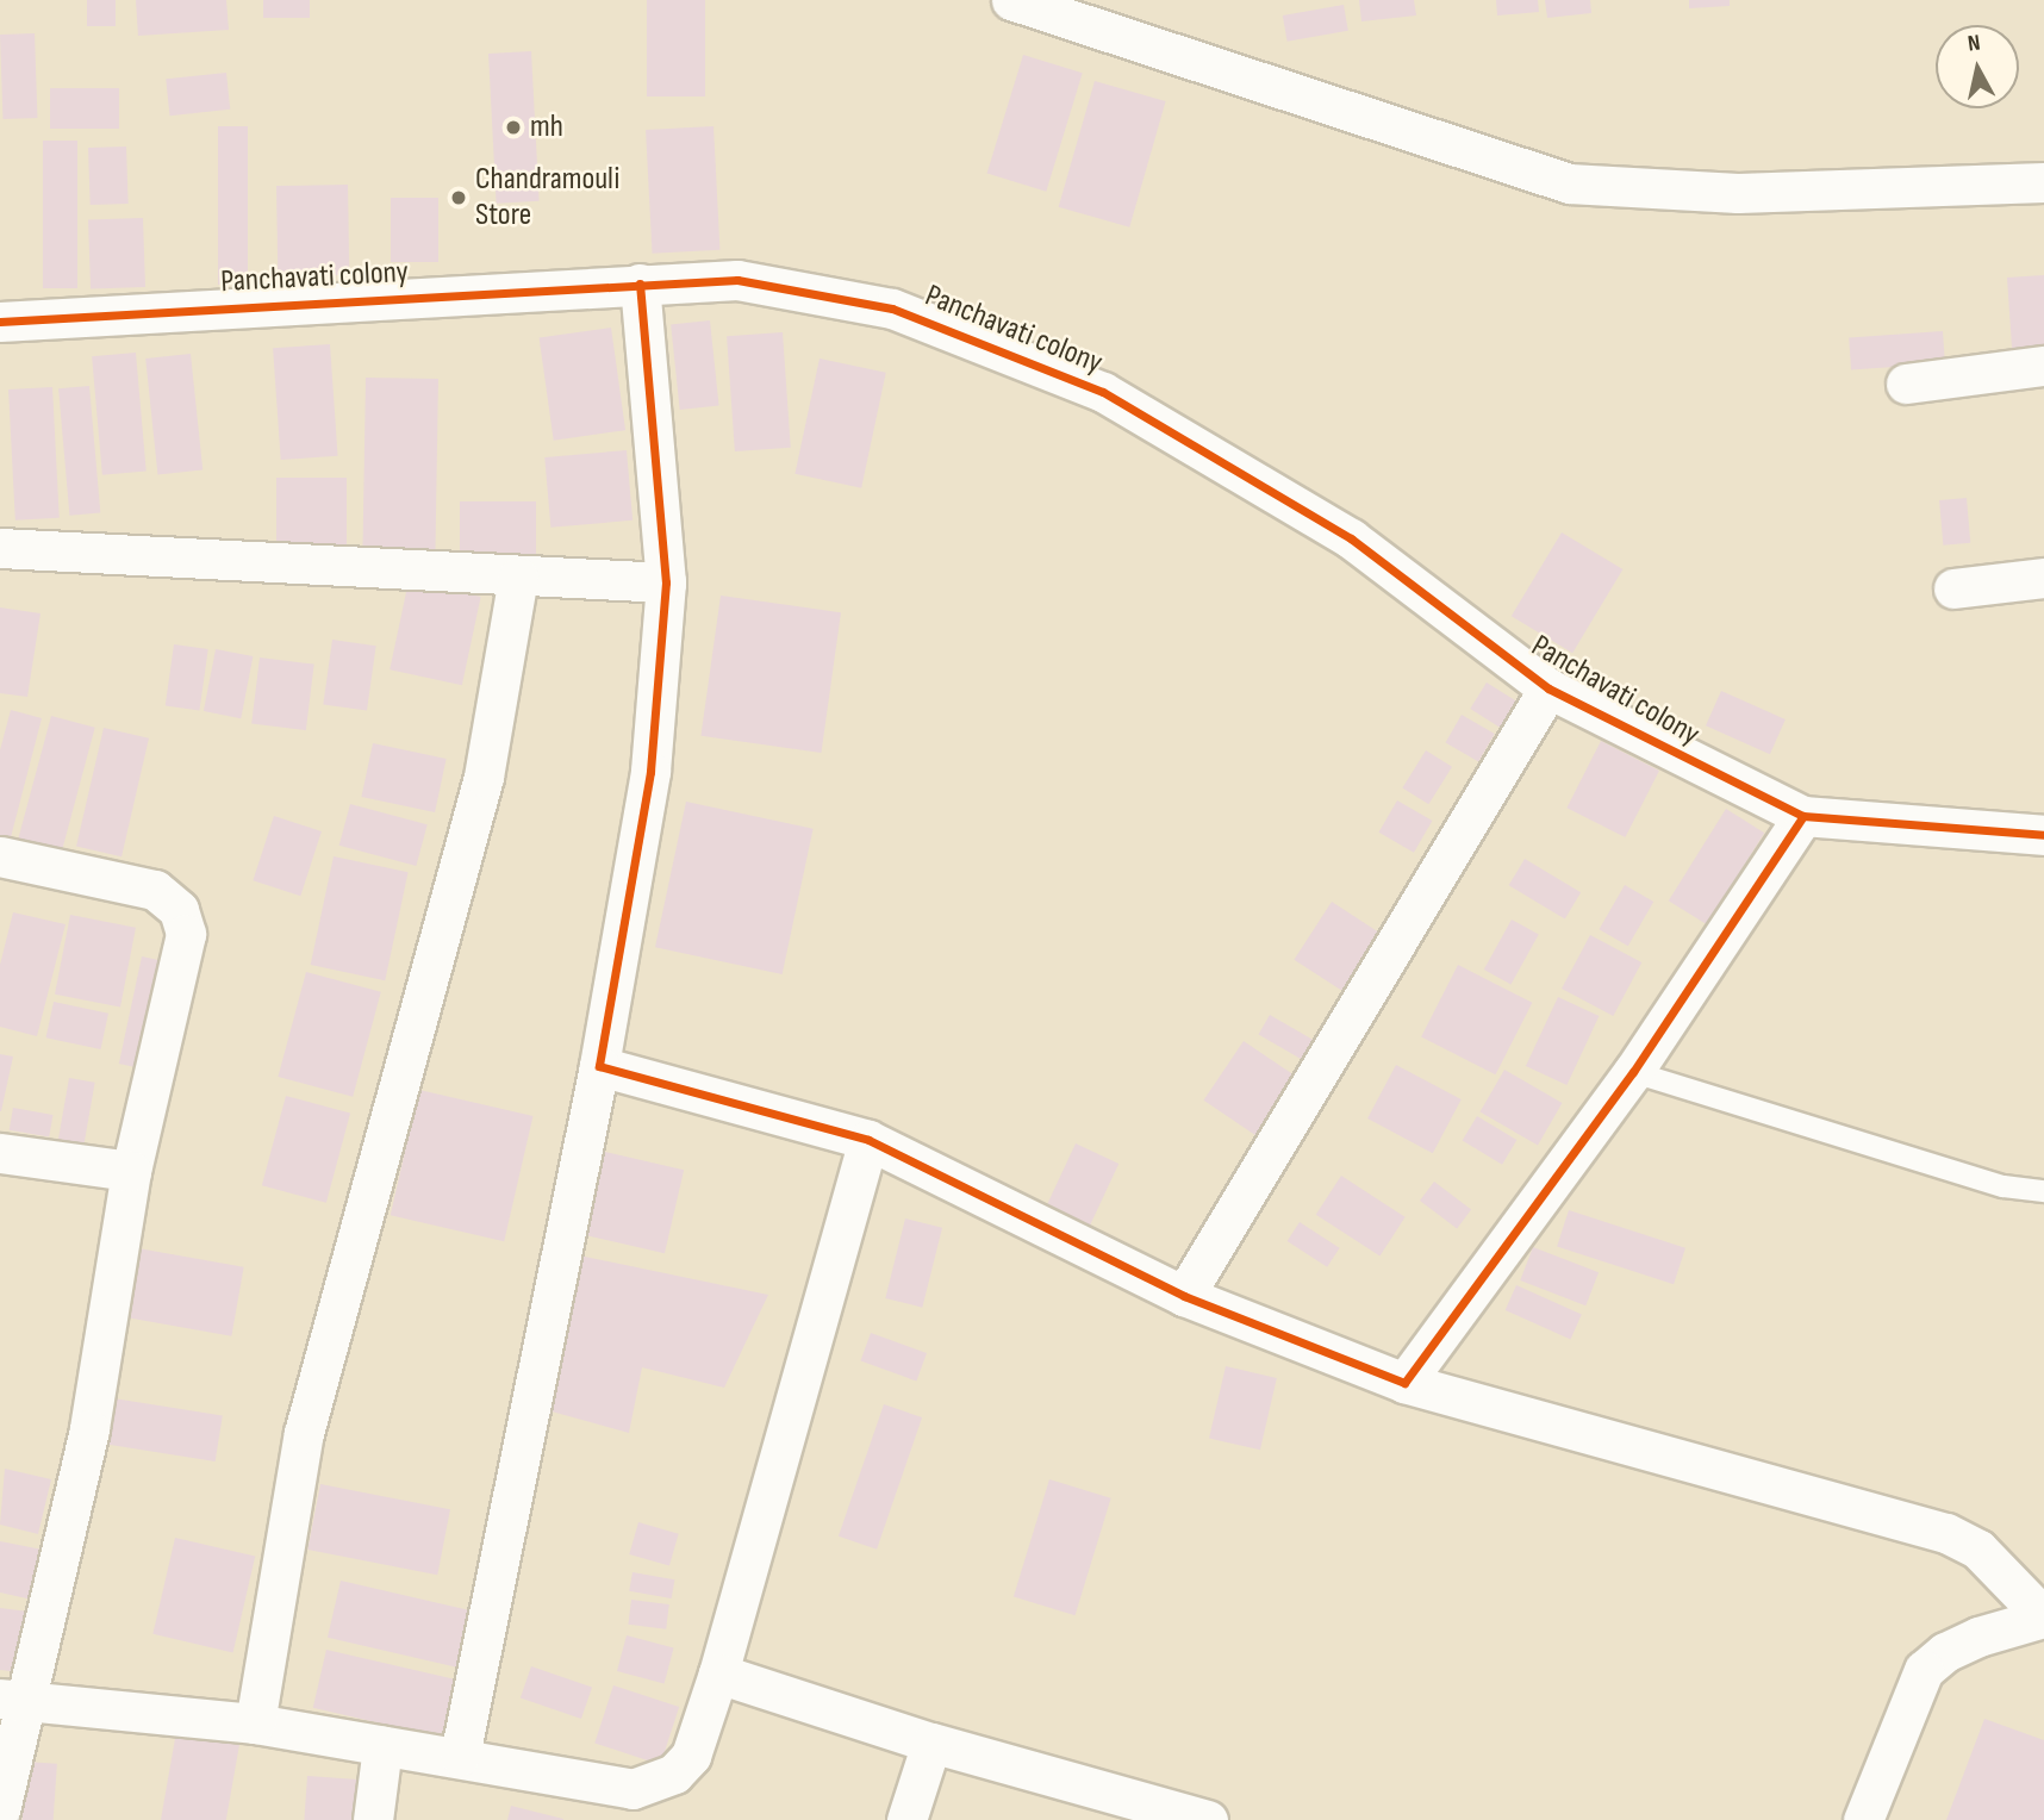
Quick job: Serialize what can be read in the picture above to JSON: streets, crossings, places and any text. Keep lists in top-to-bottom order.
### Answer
{
  "streets": {
    "street": ["Panchavati colony"]
  },
  "places": ["mh", "Chandramouli Store"],
  "north": "top"
}
